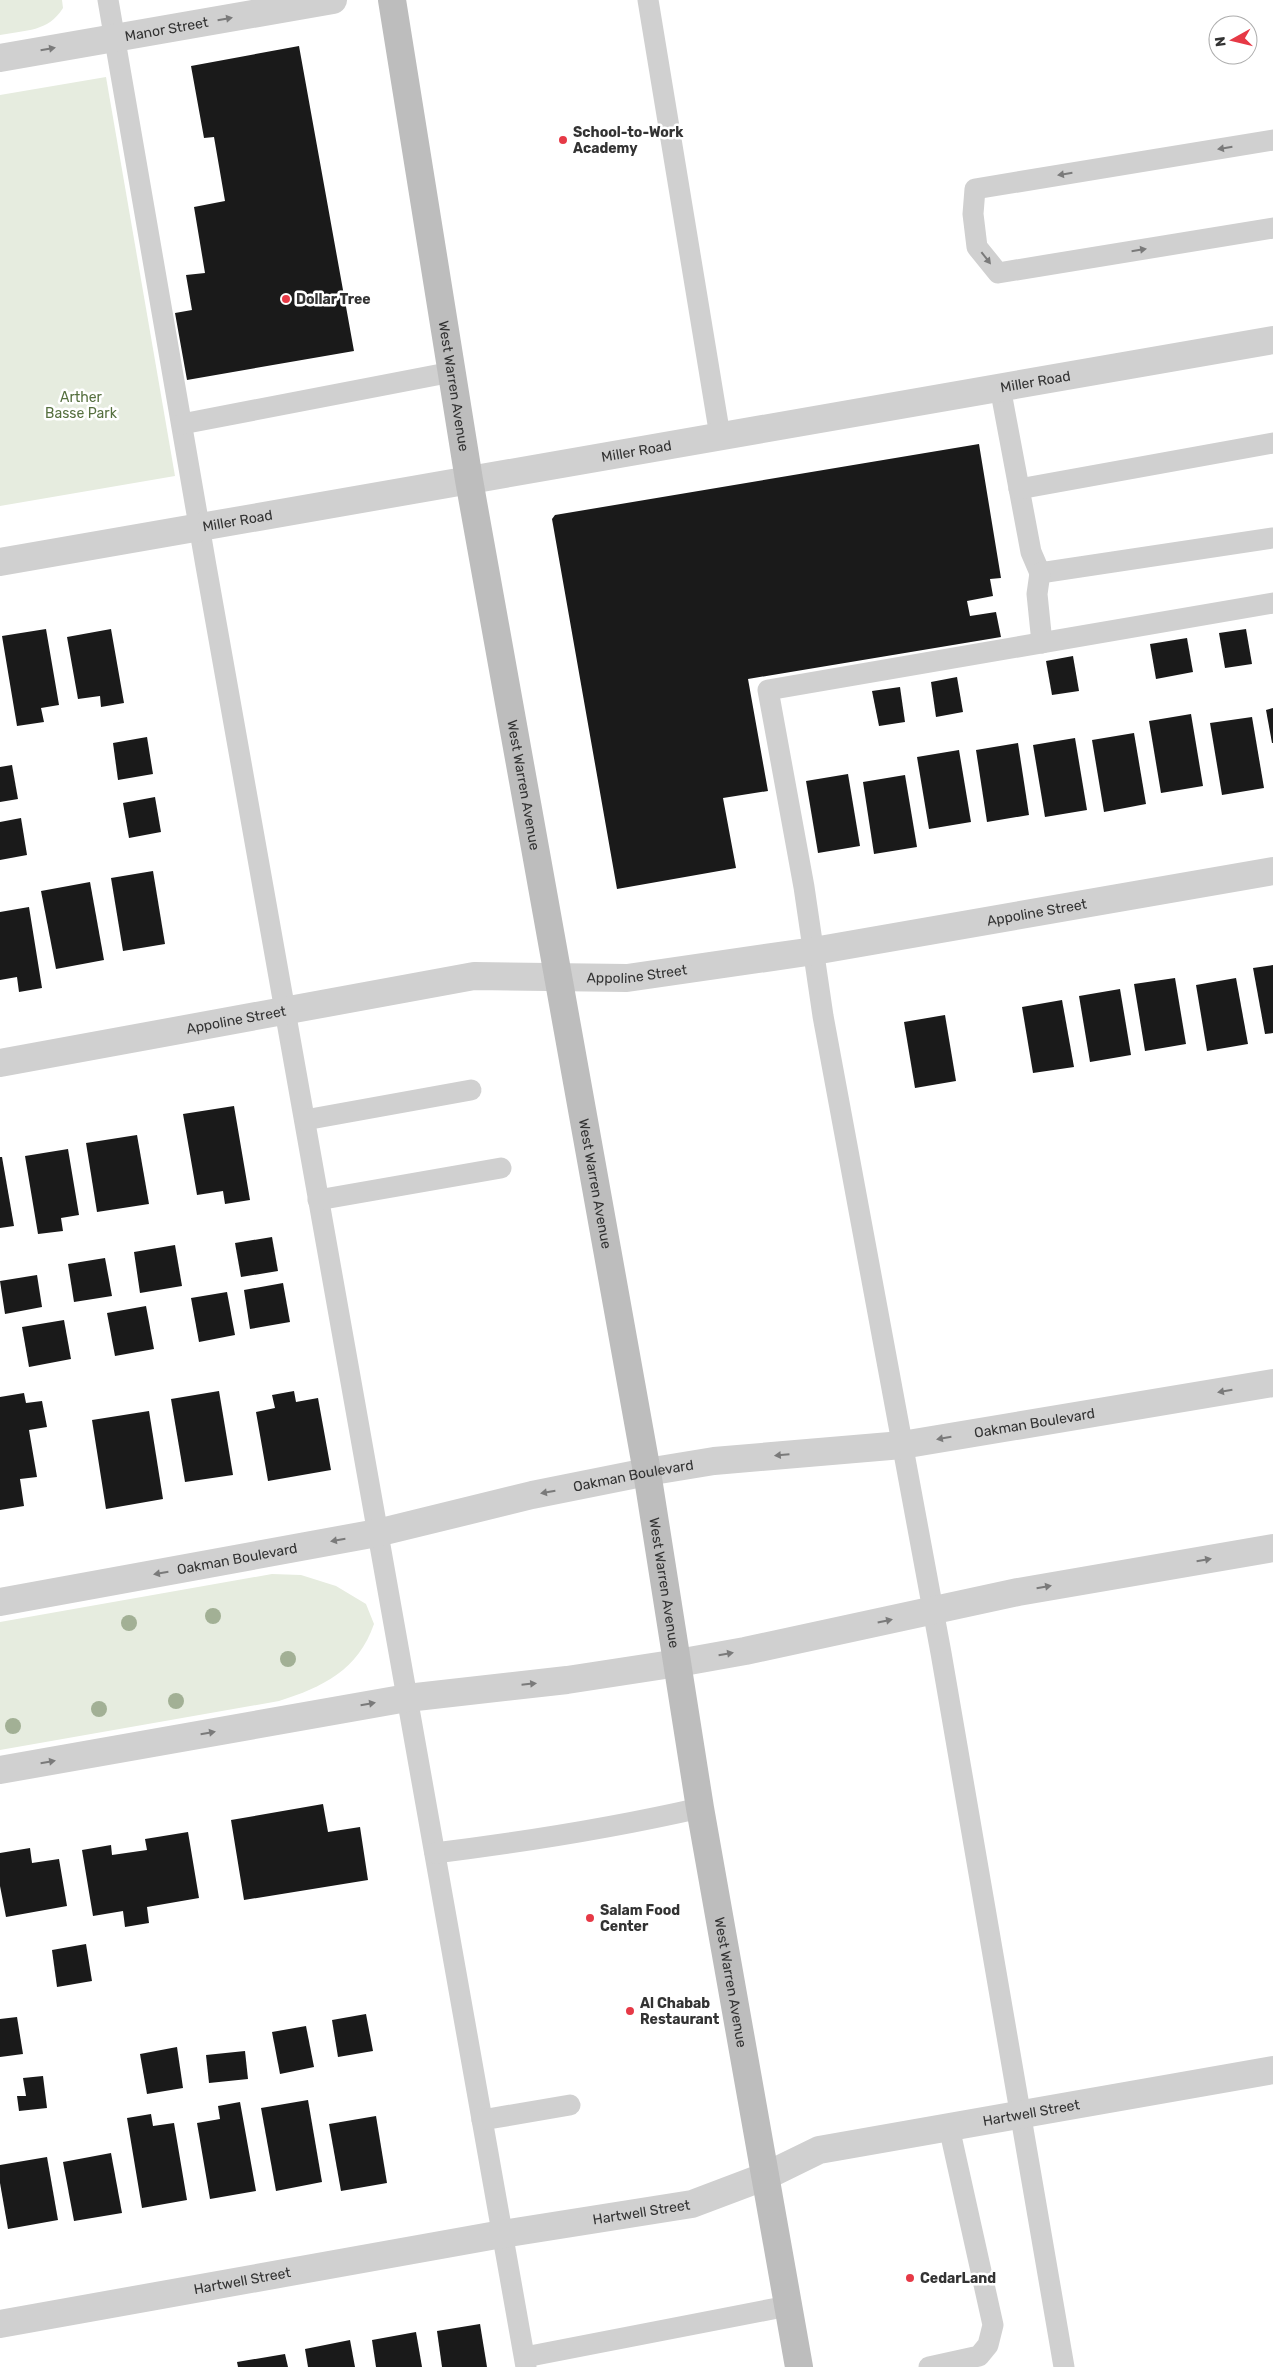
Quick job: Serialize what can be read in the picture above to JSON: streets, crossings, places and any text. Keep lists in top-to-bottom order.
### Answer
{
  "streets": {
    "main road": ["West Warren Avenue"],
    "street": [
      "Manor Street",
      "Miller Road",
      "Appoline Street",
      "Oakman Boulevard",
      "Hartwell Street"
    ]
  },
  "crossings": [
    ["Miller Road", "West Warren Avenue"],
    ["West Warren Avenue", "Appoline Street"],
    ["West Warren Avenue", "Oakman Boulevard"],
    ["West Warren Avenue", "Hartwell Street"]
  ],
  "one_way": ["Manor Street"],
  "parks": ["Arther Basse Park"],
  "places": [
    "School-to-Work Academy",
    "Dollar Tree",
    "Salam Food Center",
    "Al Chabab Restaurant",
    "CedarLand"
  ],
  "north": "left"
}
